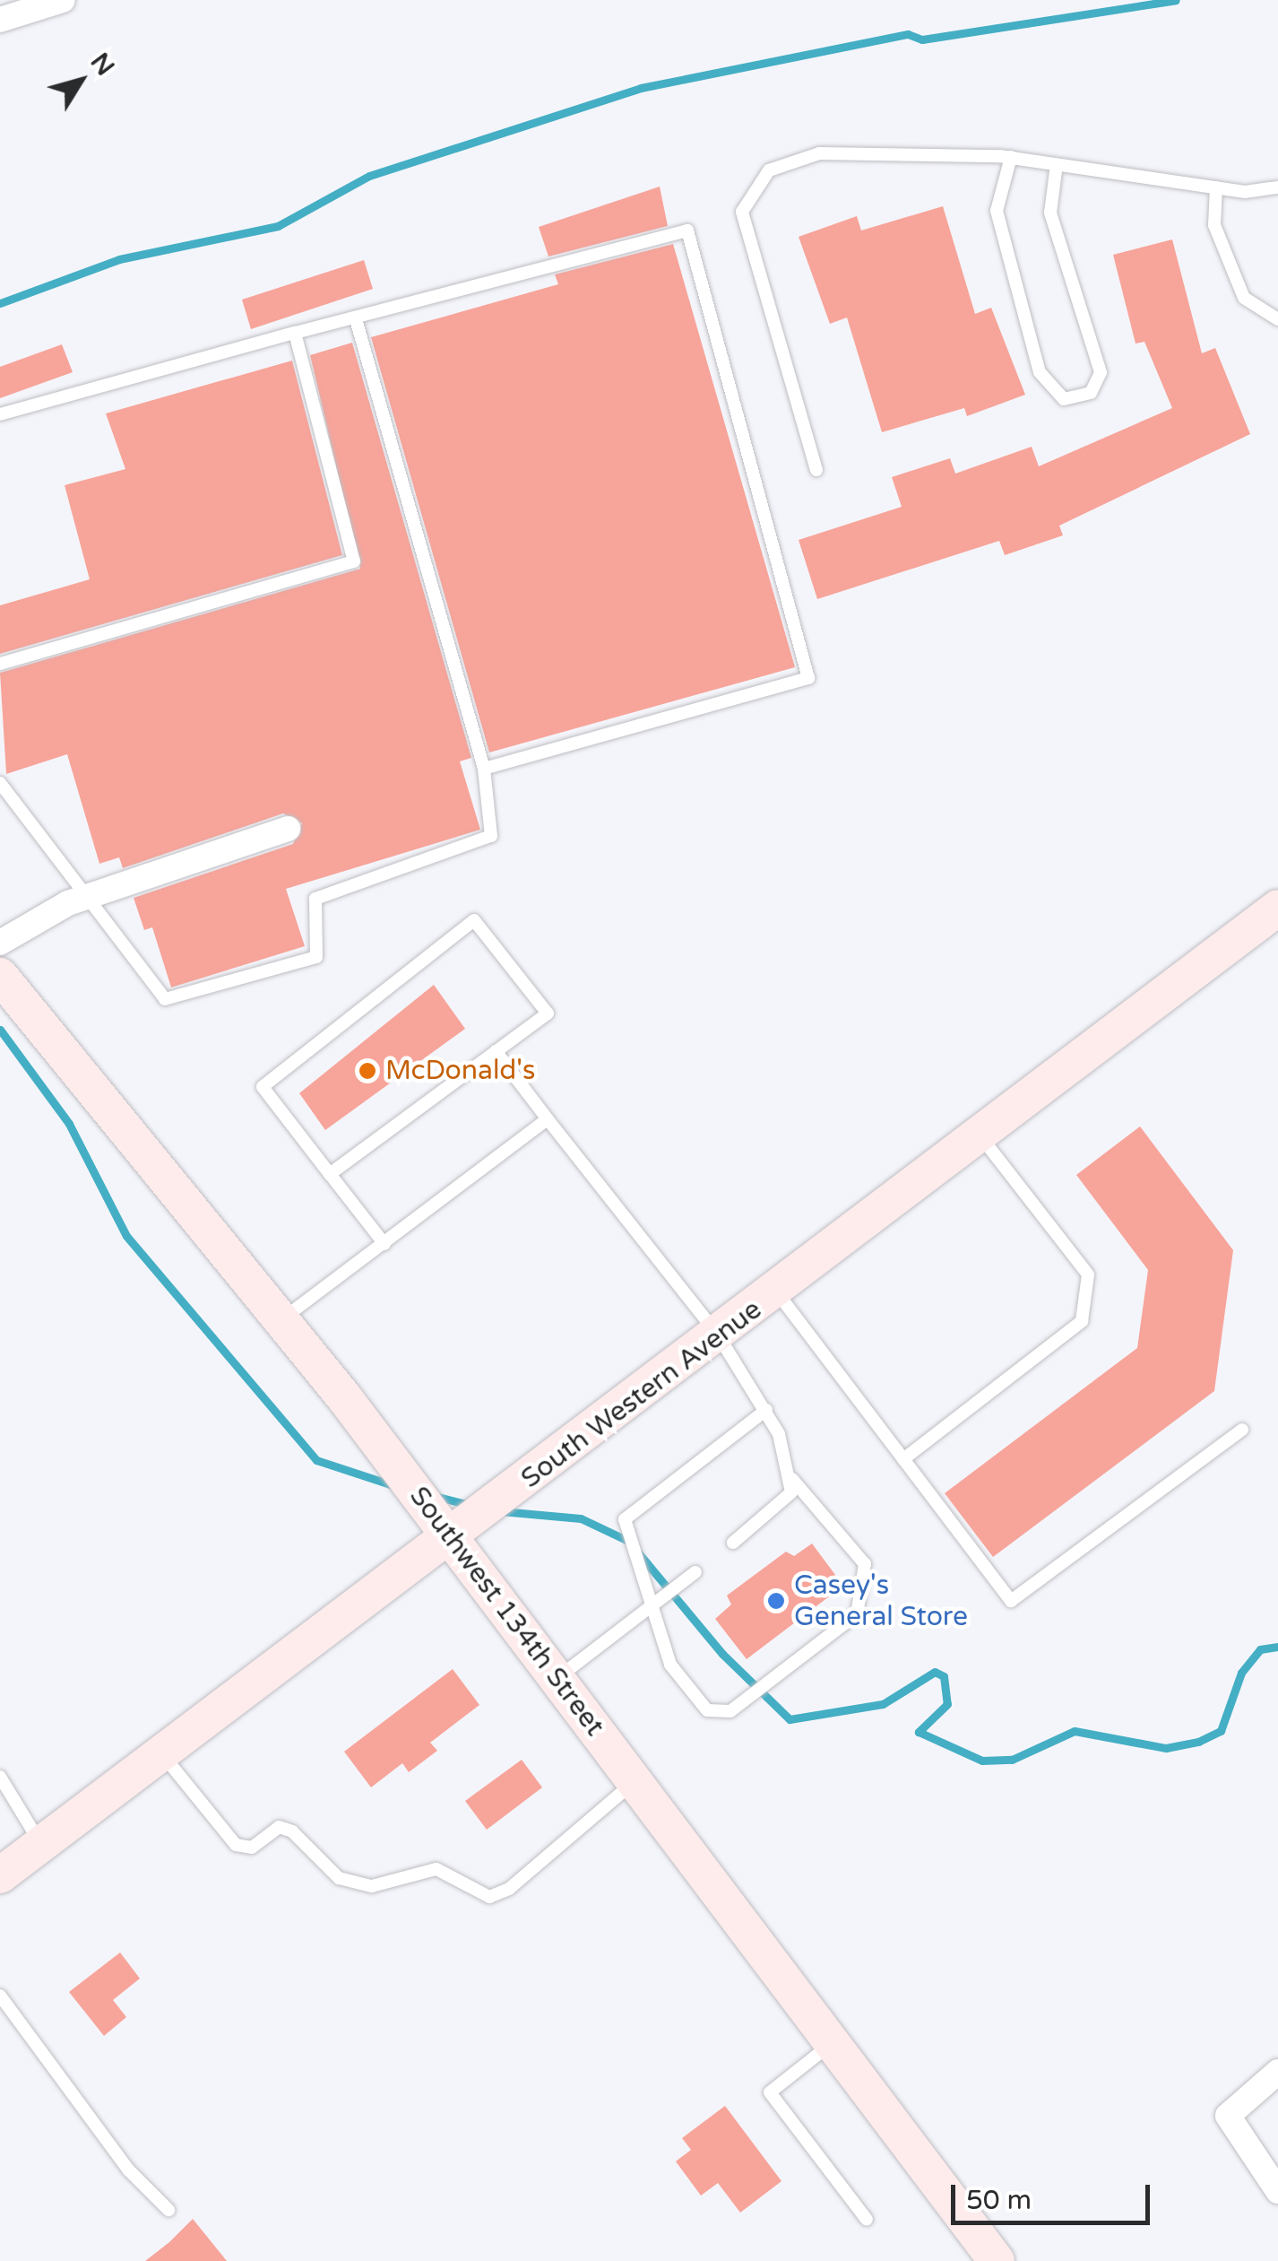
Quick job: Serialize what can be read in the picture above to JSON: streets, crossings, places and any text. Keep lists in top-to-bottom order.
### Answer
{
  "streets": {
    "main road": ["South Western Avenue", "Southwest 134th Street"]
  },
  "crossings": [
    ["South Western Avenue", "Southwest 134th Street"]
  ],
  "places": ["McDonald's", "Casey's General Store"],
  "scale_bar": "50 m",
  "north": "top right"
}
